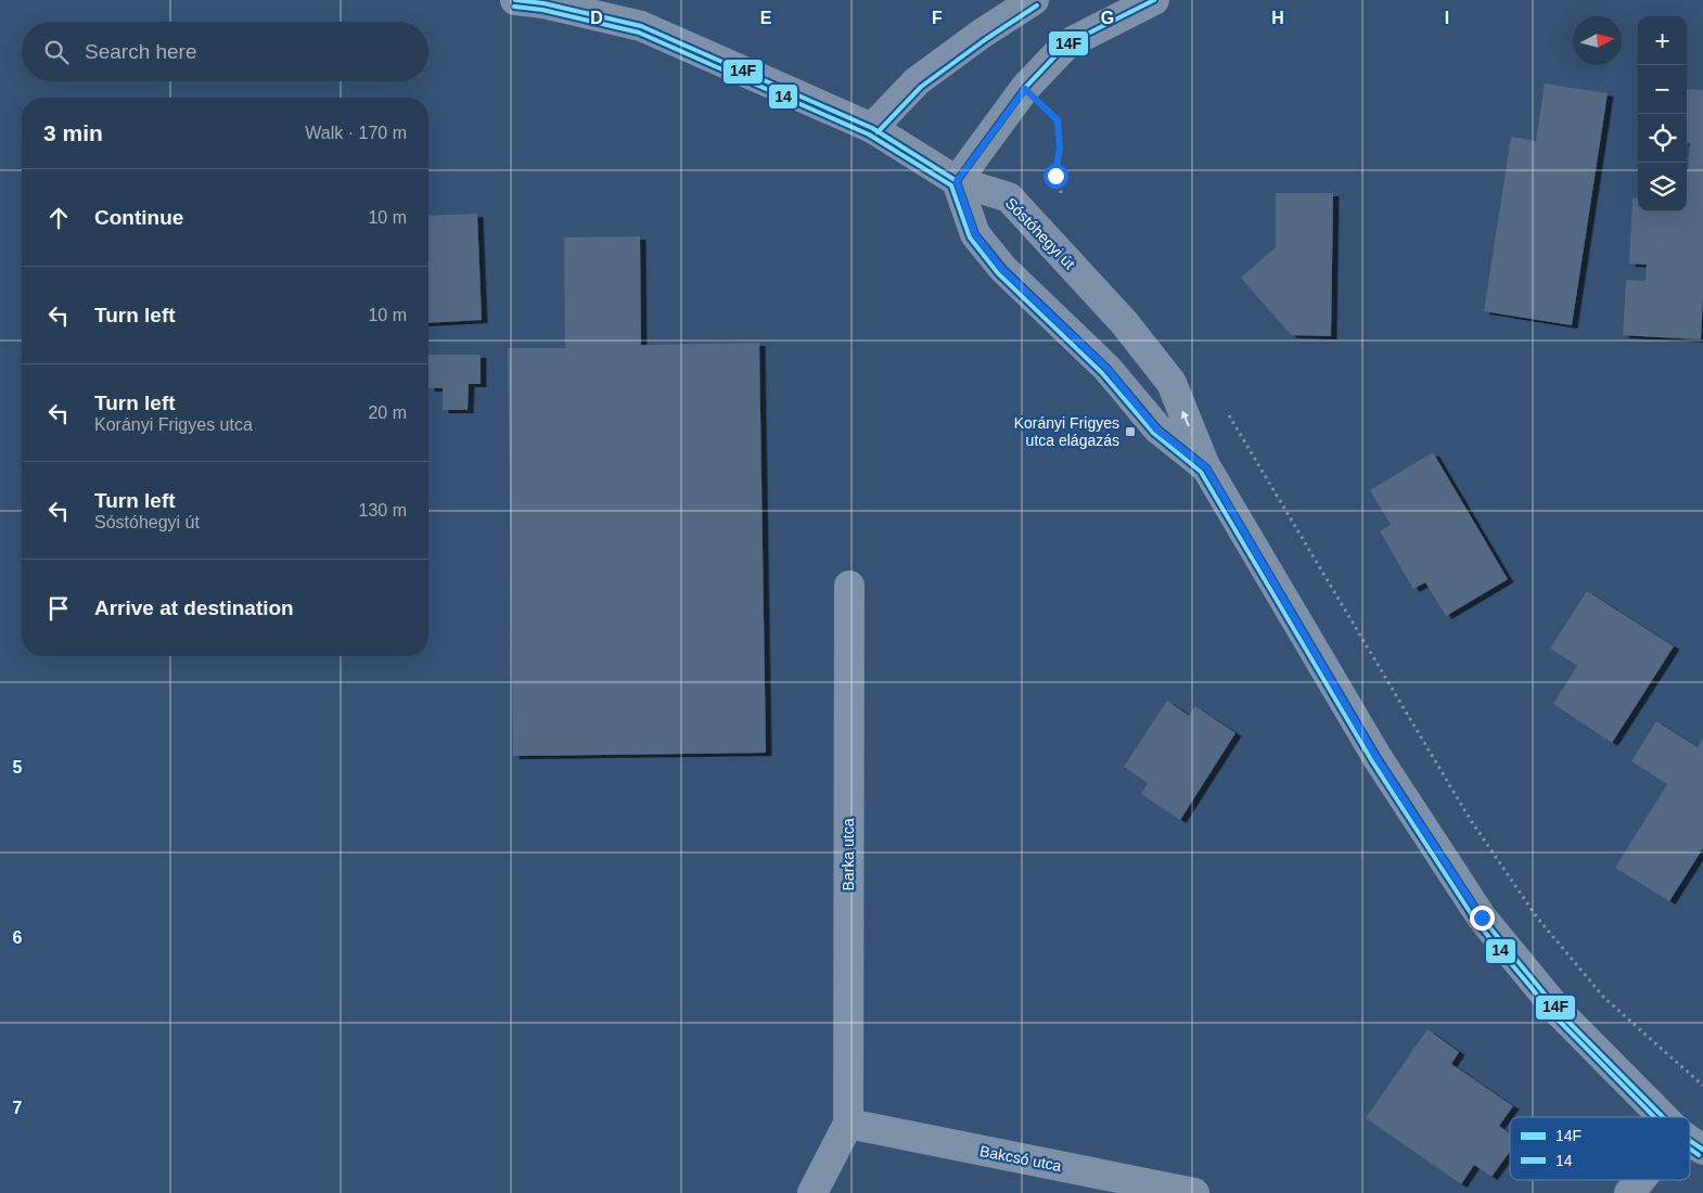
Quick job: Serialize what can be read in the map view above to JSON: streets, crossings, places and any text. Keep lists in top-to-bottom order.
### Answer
{
  "streets": {
    "street": ["Sóstóhegyi út", "Barka utca", "Bakcsó utca"]
  },
  "crossings": [
    ["Barka utca", "Bakcsó utca"]
  ],
  "places": {
    "transit": ["Korányi Frigyes utca elágazás"]
  },
  "lines": ["transit line 14F", "transit line 14"],
  "legend": ["14F", "14"],
  "north": "right",
  "page": {
    "map_buttons": ["+", "−"],
    "search": "Search here",
    "heading": ["3 min", "Walk · 170 m"],
    "list": [
      ["Continue", "10 m"],
      ["Turn left", "10 m"],
      ["Turn left", "Korányi Frigyes utca", "20 m"],
      ["Turn left", "Sóstóhegyi út", "130 m"],
      "Arrive at destination"
    ]
  },
  "grid": {
    "columns": [
      "D",
      "E",
      "F",
      "G",
      "H",
      "I"
    ],
    "rows": ["5", "6", "7"]
  }
}
